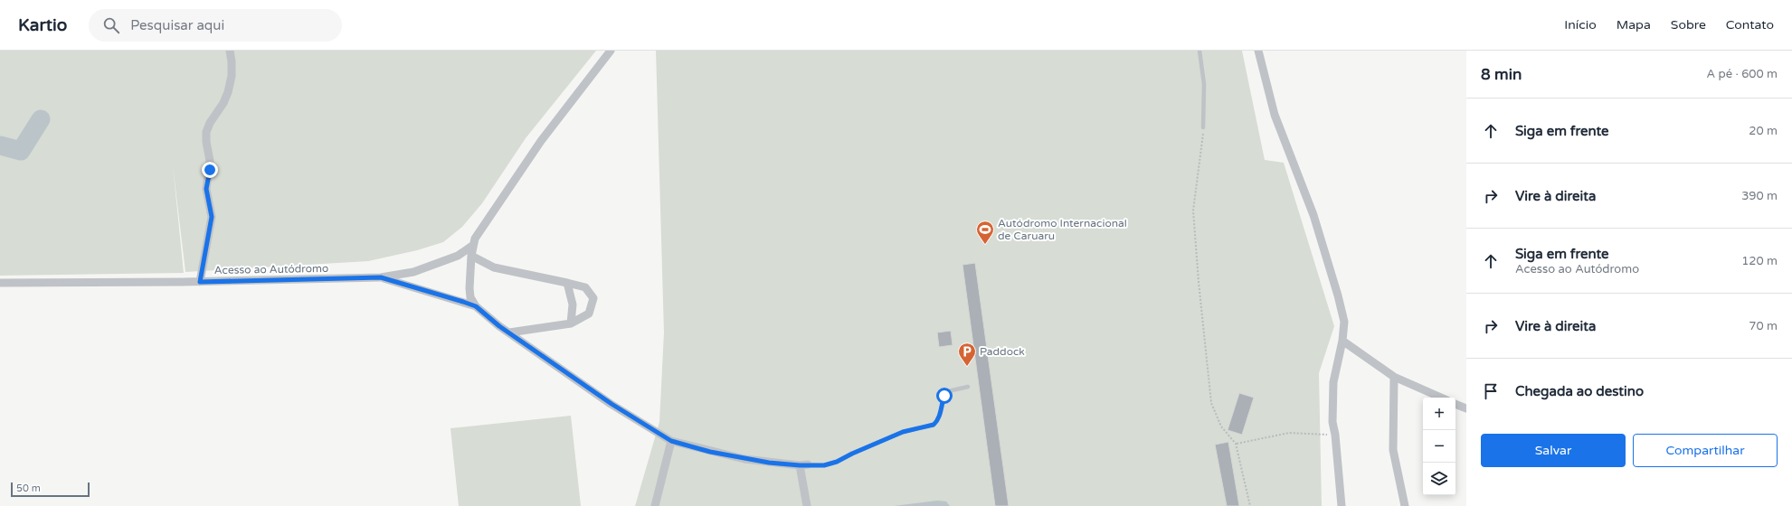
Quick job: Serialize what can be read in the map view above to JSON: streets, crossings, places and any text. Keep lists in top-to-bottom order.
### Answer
{
  "streets": {
    "street": ["Acesso ao Autódromo"]
  },
  "places": {
    "sports": ["Autódromo Internacional de Caruaru"],
    "parking": ["Paddock"]
  },
  "scale_bar": "50 m",
  "page": {
    "header": "Kartio",
    "search": "Pesquisar aqui",
    "nav": [
      "Início",
      "Mapa",
      "Sobre",
      "Contato"
    ],
    "heading": ["8 min", "A pé · 600 m"],
    "list": [
      ["Siga em frente", "20 m"],
      ["Vire à direita", "390 m"],
      ["Siga em frente", "Acesso ao Autódromo", "120 m"],
      ["Vire à direita", "70 m"],
      "Chegada ao destino"
    ],
    "map_buttons": ["+", "−"],
    "buttons": ["Salvar", "Compartilhar"],
    "scale": "50 m"
  }
}
